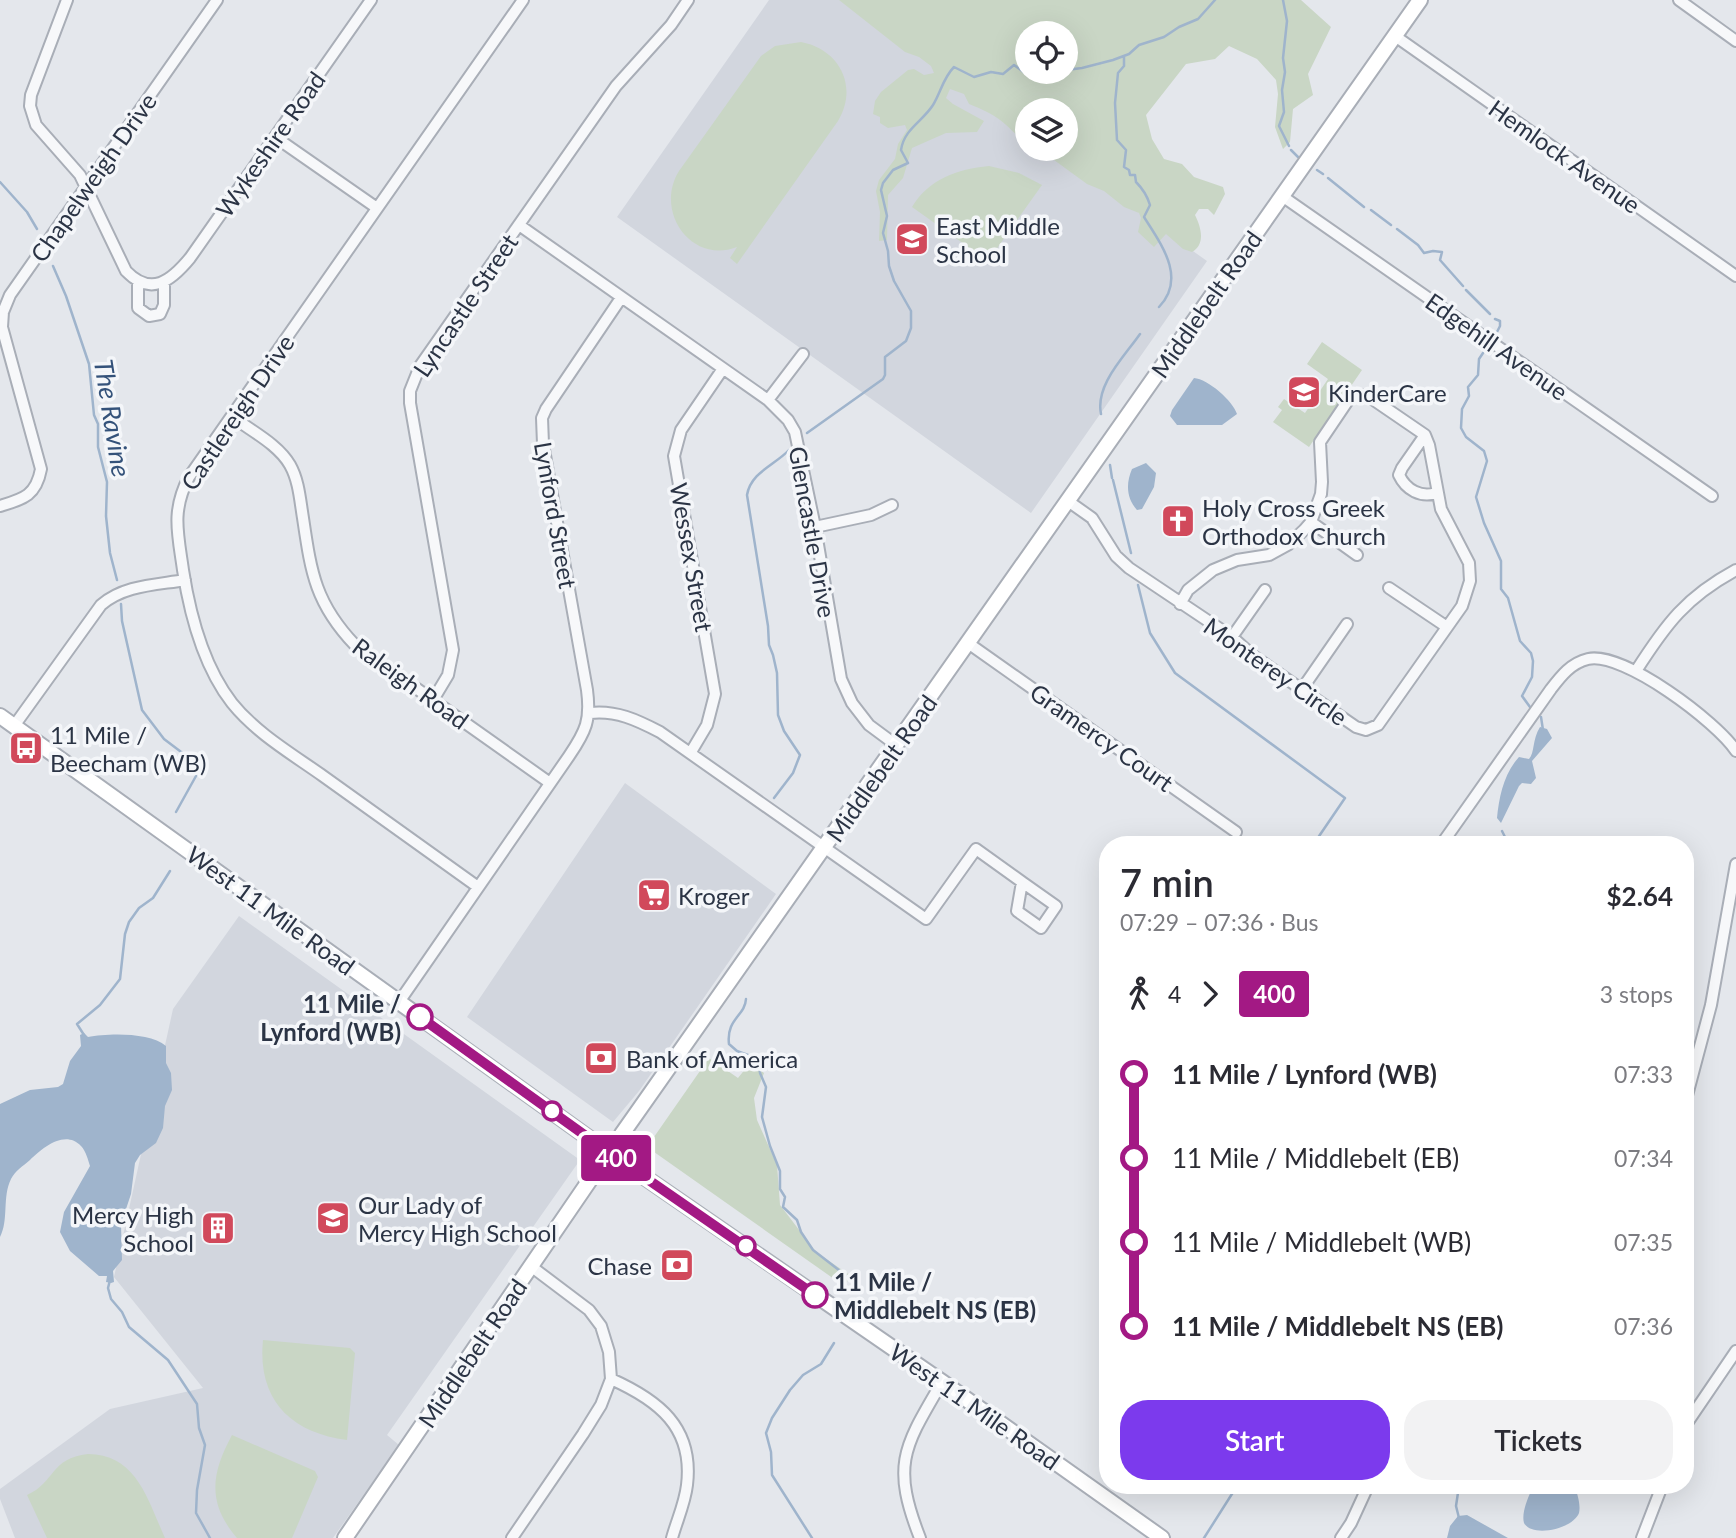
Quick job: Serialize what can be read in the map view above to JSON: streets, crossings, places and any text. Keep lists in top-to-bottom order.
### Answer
{
  "streets": {
    "street": [
      "Wykeshire Road",
      "Hemlock Avenue",
      "Chapelweigh Drive",
      "Middlebelt Road",
      "Lyncastle Street",
      "Edgehill Avenue",
      "Castlereigh Drive",
      "Lynford Street",
      "Glencastle Drive",
      "Wessex Street",
      "Monterey Circle",
      "Raleigh Road",
      "Gramercy Court",
      "West 11 Mile Road"
    ]
  },
  "crossings": [
    ["Hemlock Avenue", "Middlebelt Road"],
    ["Middlebelt Road", "Edgehill Avenue"],
    ["Middlebelt Road", "Glencastle Drive"],
    ["Middlebelt Road", "Monterey Circle"],
    ["Middlebelt Road", "Gramercy Court"],
    ["Middlebelt Road", "West 11 Mile Road"],
    ["Lyncastle Street", "Glencastle Drive"],
    ["Lyncastle Street", "Raleigh Road"],
    ["Castlereigh Drive", "Raleigh Road"],
    ["Lynford Street", "Glencastle Drive"],
    ["Glencastle Drive", "Wessex Street"]
  ],
  "water": ["The Ravine"],
  "places": {
    "school or university": ["East Middle School", "KinderCare", "Our Lady of Mercy High School"],
    "church": ["Holy Cross Greek Orthodox Church"],
    "bus stop": ["11 Mile / Beecham (WB)"],
    "supermarket": ["Kroger"],
    "other": ["11 Mile / Lynford (WB)", "11 Mile / Middlebelt NS (EB)"],
    "bank": ["Bank of America", "Chase"],
    "building": ["Mercy High School"]
  },
  "lines": ["bus line 400"],
  "page": {
    "on_map": "400",
    "heading": ["7 min", "07:29 – 07:36 · Bus", "$2.64"],
    "legs": ["4", "400", "3 stops"],
    "list": [
      {
        "name": "11 Mile / Lynford (WB)",
        "value": "07:33"
      },
      {
        "name": "11 Mile / Middlebelt (EB)",
        "value": "07:34"
      },
      {
        "name": "11 Mile / Middlebelt (WB)",
        "value": "07:35"
      },
      {
        "name": "11 Mile / Middlebelt NS (EB)",
        "value": "07:36"
      }
    ],
    "buttons": ["Start", "Tickets"]
  }
}
